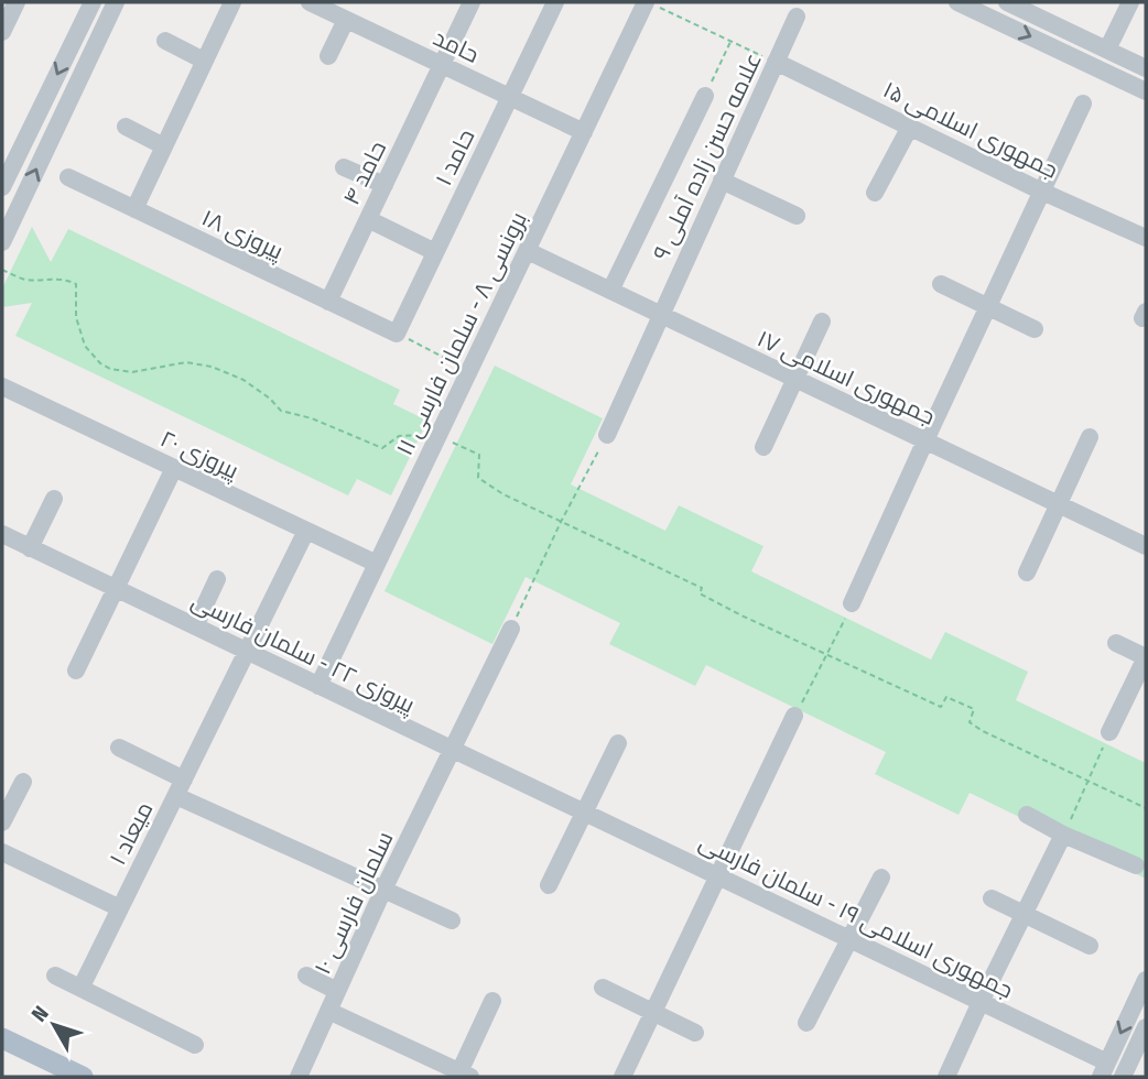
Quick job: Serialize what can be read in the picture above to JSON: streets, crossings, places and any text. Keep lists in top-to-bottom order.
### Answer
{
  "streets": {
    "street": [
      "حامد",
      "جمهوری اسلامی ۱۵",
      "علامه حسن زاده آملی ۹",
      "حامد ۱",
      "حامد ۴",
      "پیروزی ۱۸",
      "برونسی ۸ - سلمان فارسی ۱۱",
      "جمهوری اسلامی ۱۷",
      "پیروزی ۲۰",
      "پیروزی ۲۲ - سلمان فارسی",
      "میعاد ۱",
      "سلمان فارسی ۱۰",
      "جمهوری اسلامی ۱۹ - سلمان فارسی"
    ]
  },
  "crossings": [
    ["حامد", "حامد ۱"],
    ["حامد", "حامد ۴"],
    ["حامد", "برونسی ۸ - سلمان فارسی ۱۱"],
    ["جمهوری اسلامی ۱۵", "علامه حسن زاده آملی ۹"],
    ["علامه حسن زاده آملی ۹", "جمهوری اسلامی ۱۷"],
    ["حامد ۱", "پیروزی ۱۸"],
    ["حامد ۴", "پیروزی ۱۸"],
    ["برونسی ۸ - سلمان فارسی ۱۱", "جمهوری اسلامی ۱۷"],
    ["برونسی ۸ - سلمان فارسی ۱۱", "پیروزی ۲۰"],
    ["برونسی ۸ - سلمان فارسی ۱۱", "پیروزی ۲۲ - سلمان فارسی"],
    ["پیروزی ۲۰", "میعاد ۱"],
    ["پیروزی ۲۲ - سلمان فارسی", "میعاد ۱"],
    ["پیروزی ۲۲ - سلمان فارسی", "سلمان فارسی ۱۰"],
    ["پیروزی ۲۲ - سلمان فارسی", "جمهوری اسلامی ۱۹ - سلمان فارسی"]
  ],
  "north": "top left"
}
